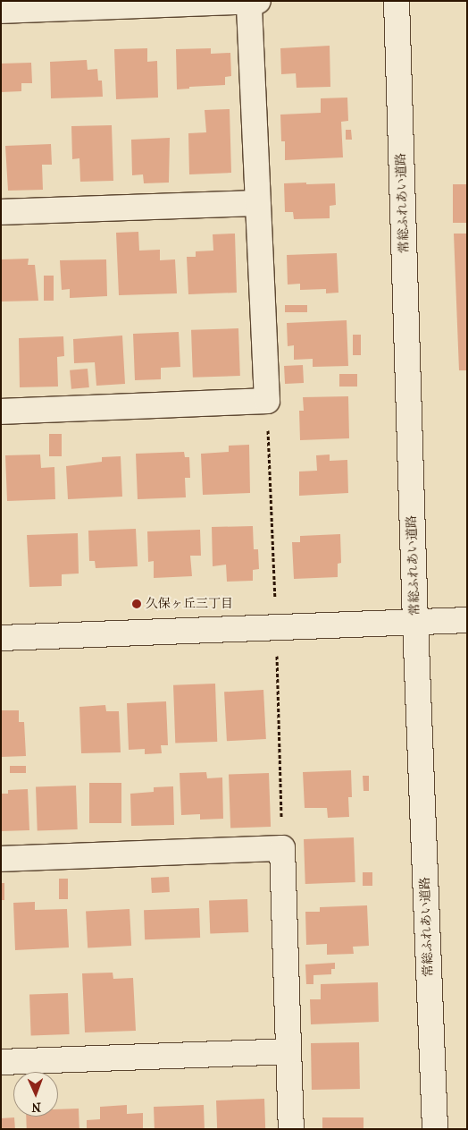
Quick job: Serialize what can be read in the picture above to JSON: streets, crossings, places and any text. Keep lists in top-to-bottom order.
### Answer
{
  "streets": {
    "street": ["常総ふれあい道路"]
  },
  "places": ["久保ヶ丘三丁目"],
  "north": "bottom"
}
